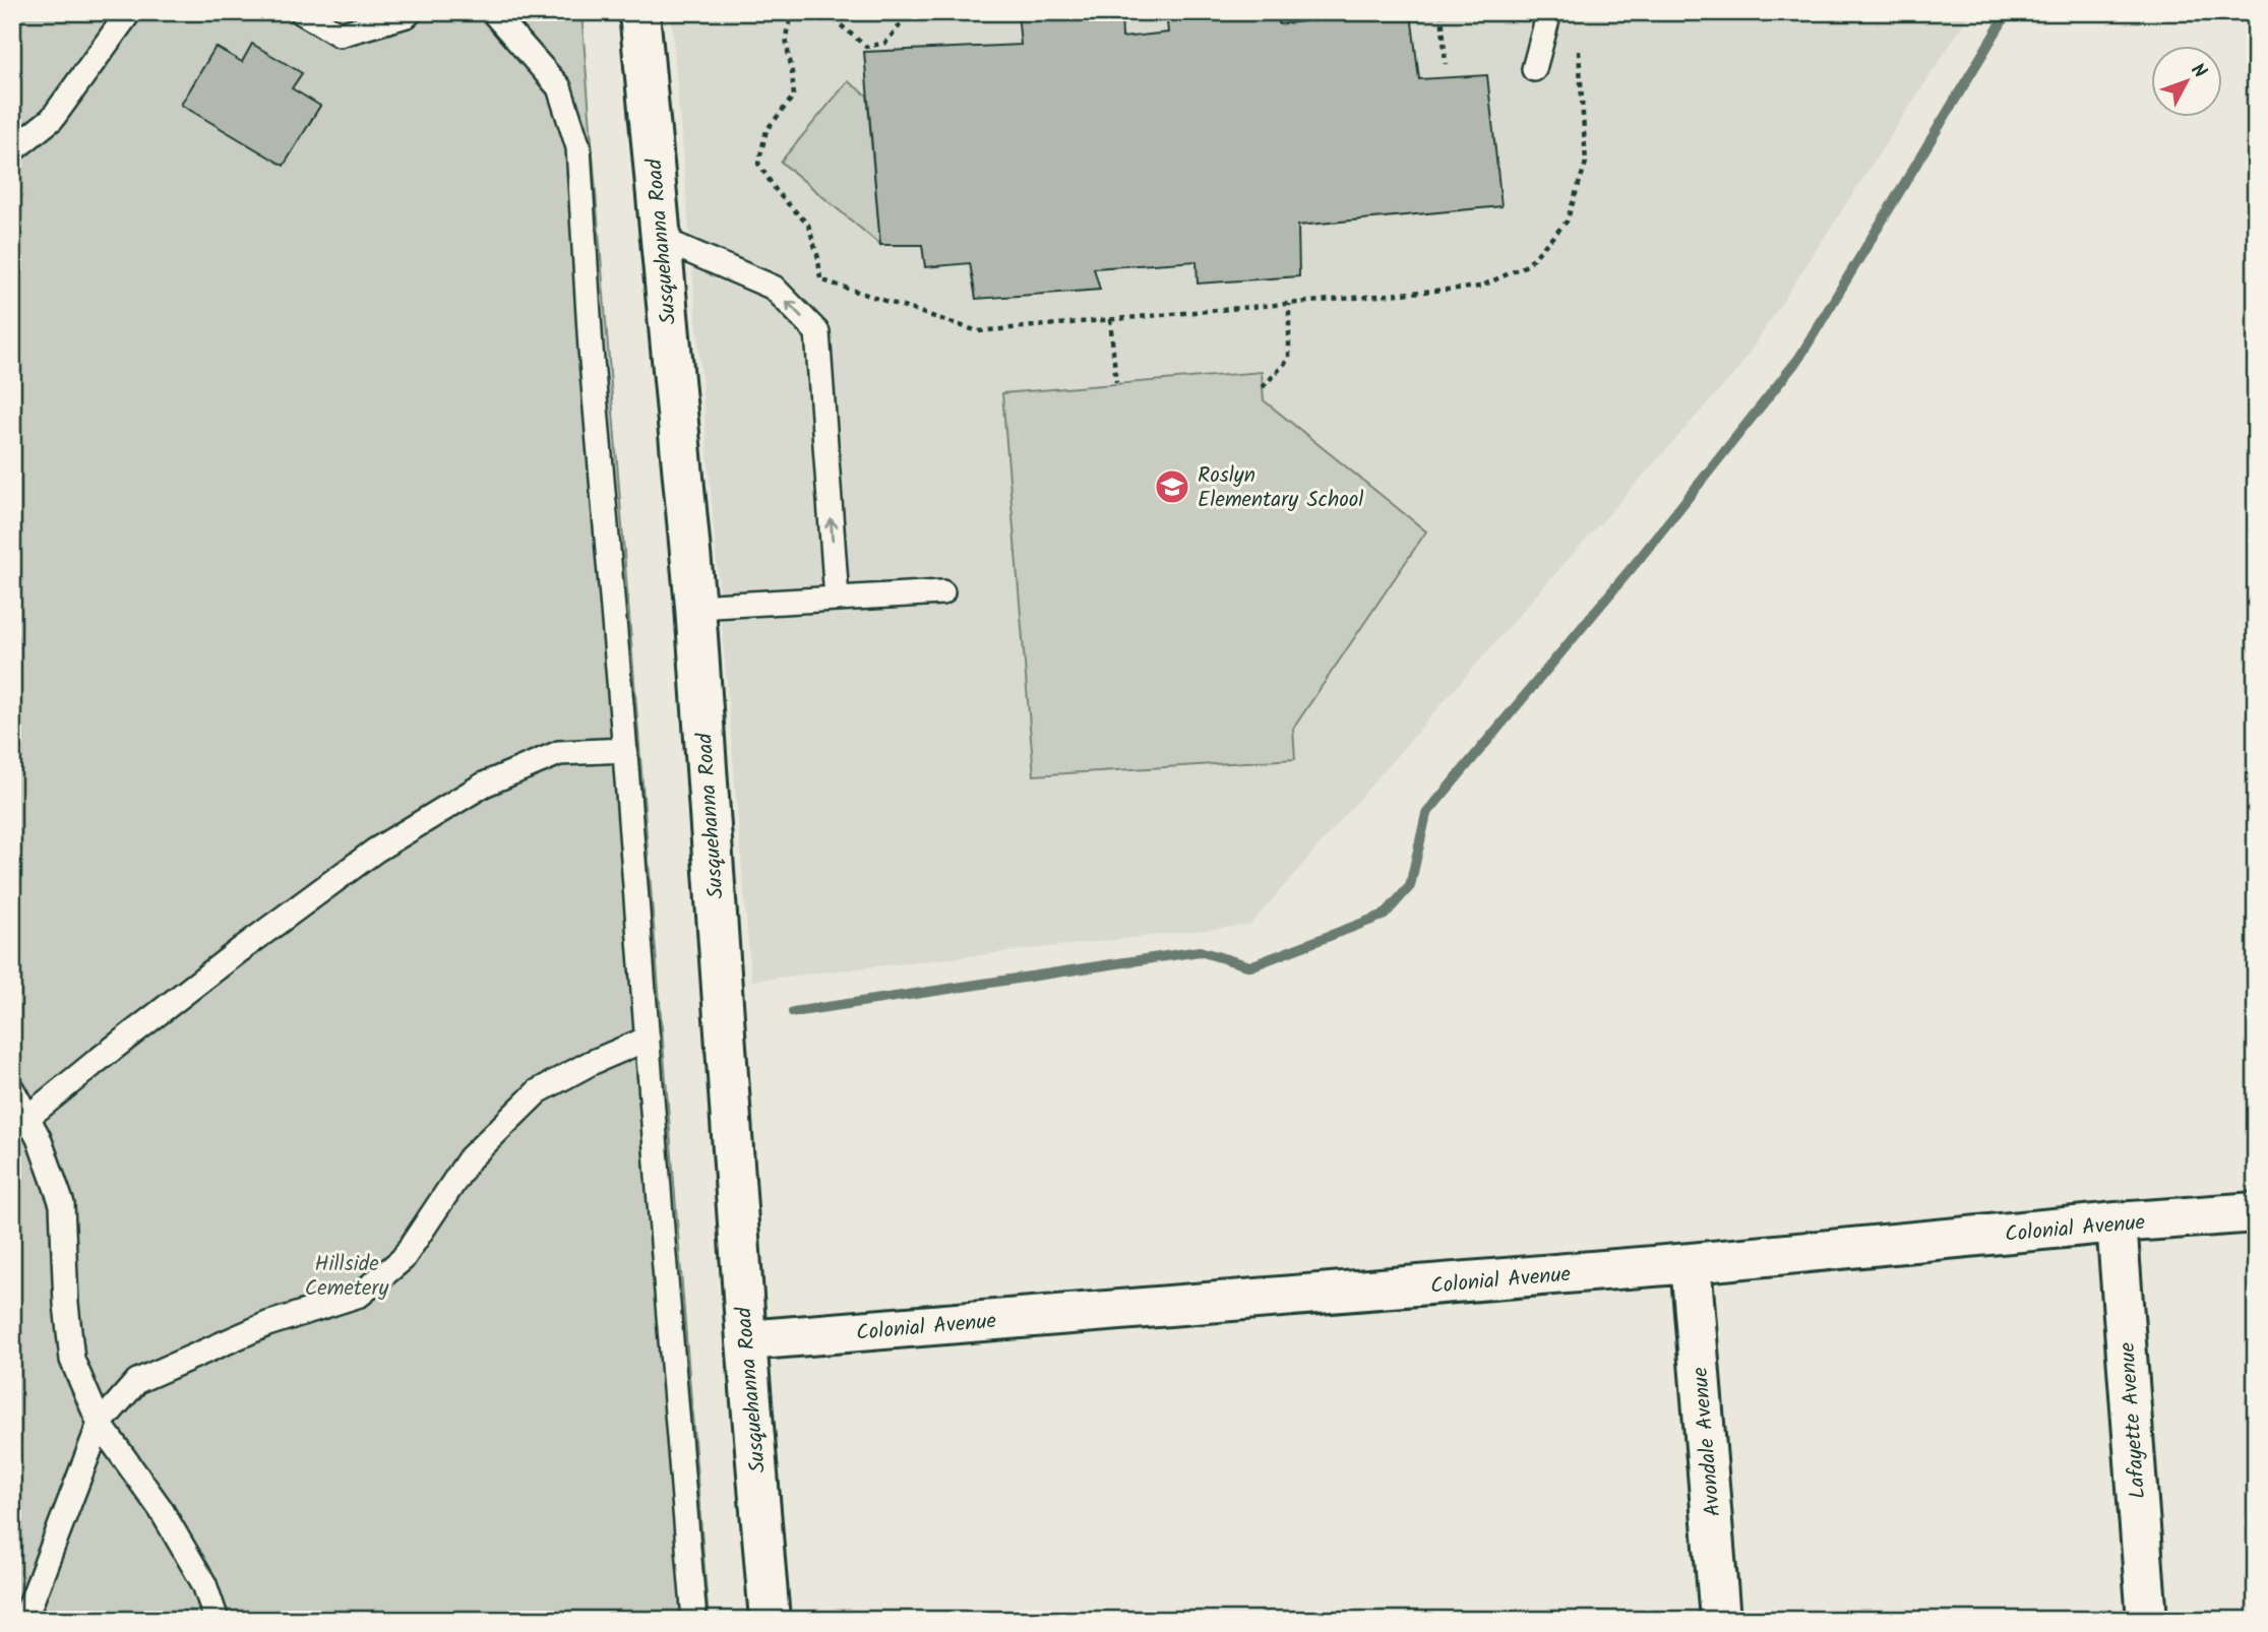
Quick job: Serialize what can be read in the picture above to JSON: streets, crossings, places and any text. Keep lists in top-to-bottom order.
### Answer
{
  "streets": {
    "street": [
      "Susquehanna Road",
      "Colonial Avenue",
      "Lafayette Avenue",
      "Avondale Avenue"
    ]
  },
  "crossings": [
    ["Susquehanna Road", "Colonial Avenue"],
    ["Colonial Avenue", "Lafayette Avenue"],
    ["Colonial Avenue", "Avondale Avenue"]
  ],
  "parks": ["Hillside Cemetery"],
  "places": {
    "school or university": ["Roslyn Elementary School"]
  },
  "north": "top right"
}
